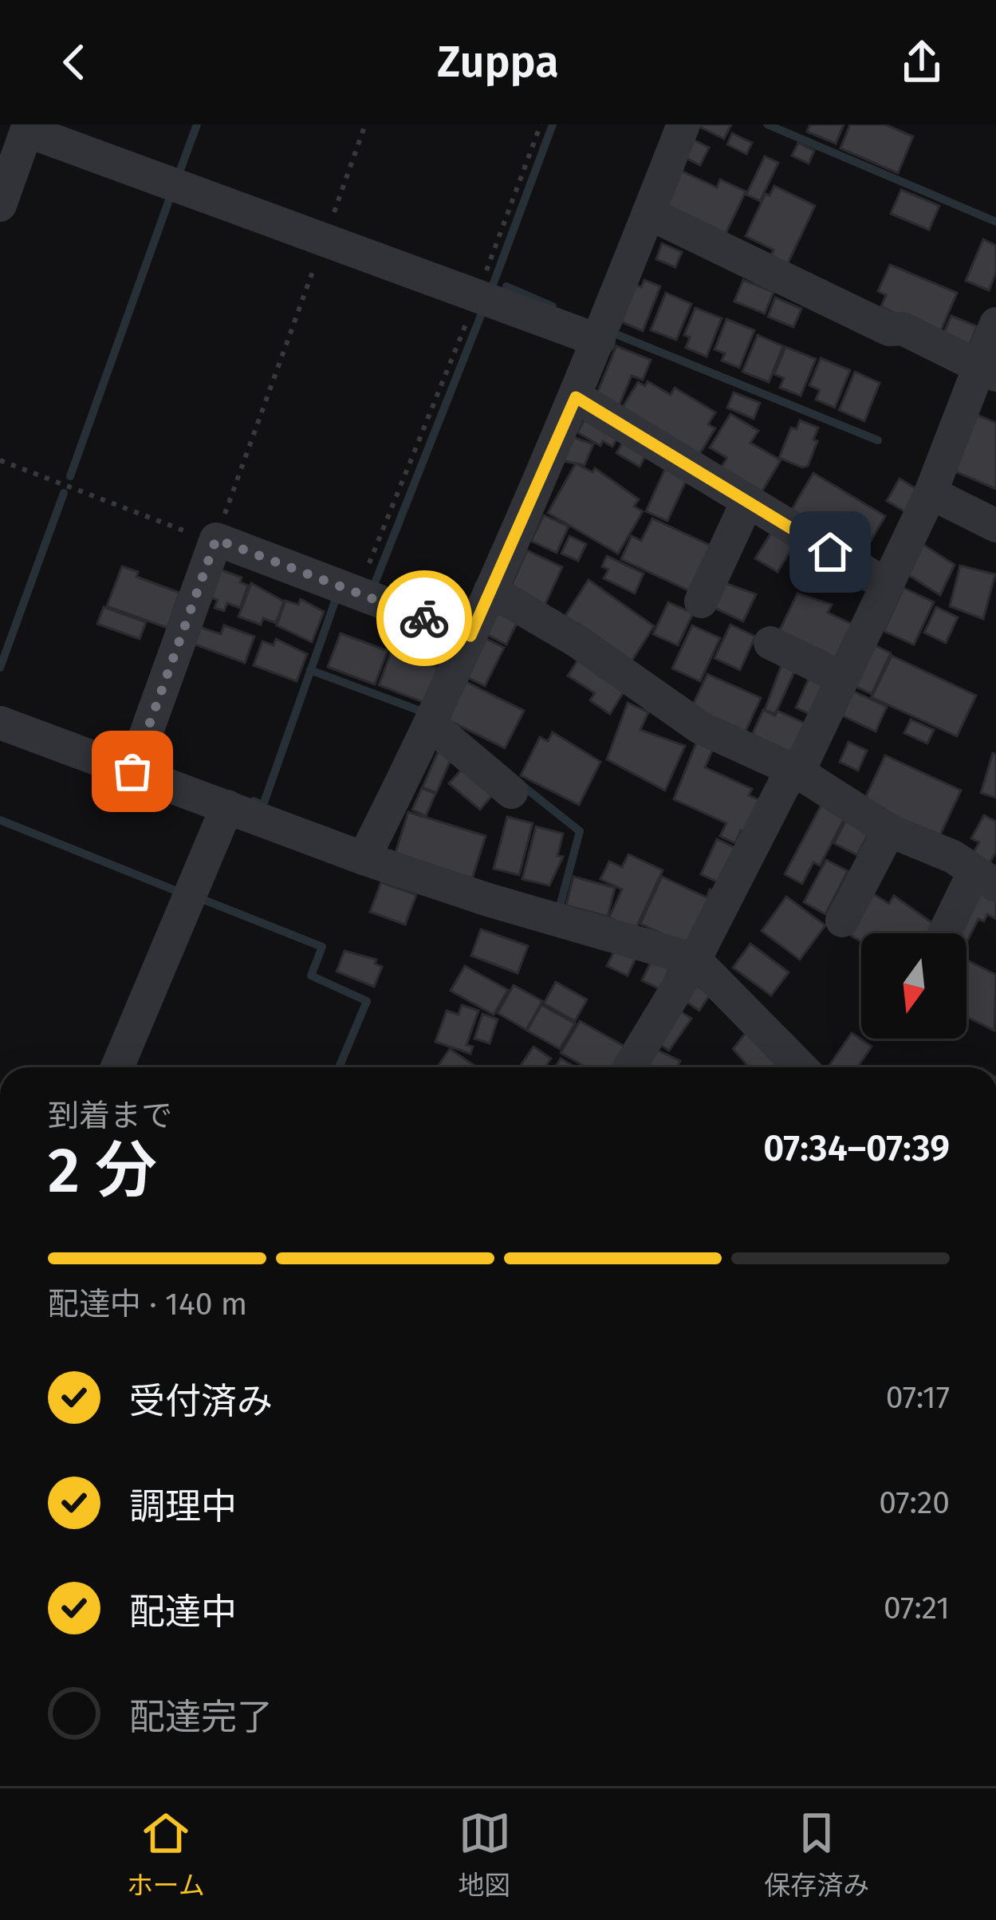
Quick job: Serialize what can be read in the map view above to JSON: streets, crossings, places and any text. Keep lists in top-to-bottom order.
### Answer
{
  "north": "bottom",
  "page": {
    "header": "Zuppa",
    "heading": ["2 分", "到着まで", "07:34–07:39"],
    "bar": "配達中 · 140 m",
    "list": [
      ["受付済み", "07:17"],
      ["調理中", "07:20"],
      ["配達中", "07:21"],
      "配達完了"
    ],
    "tabs": ["ホーム", "地図", "保存済み"]
  }
}
